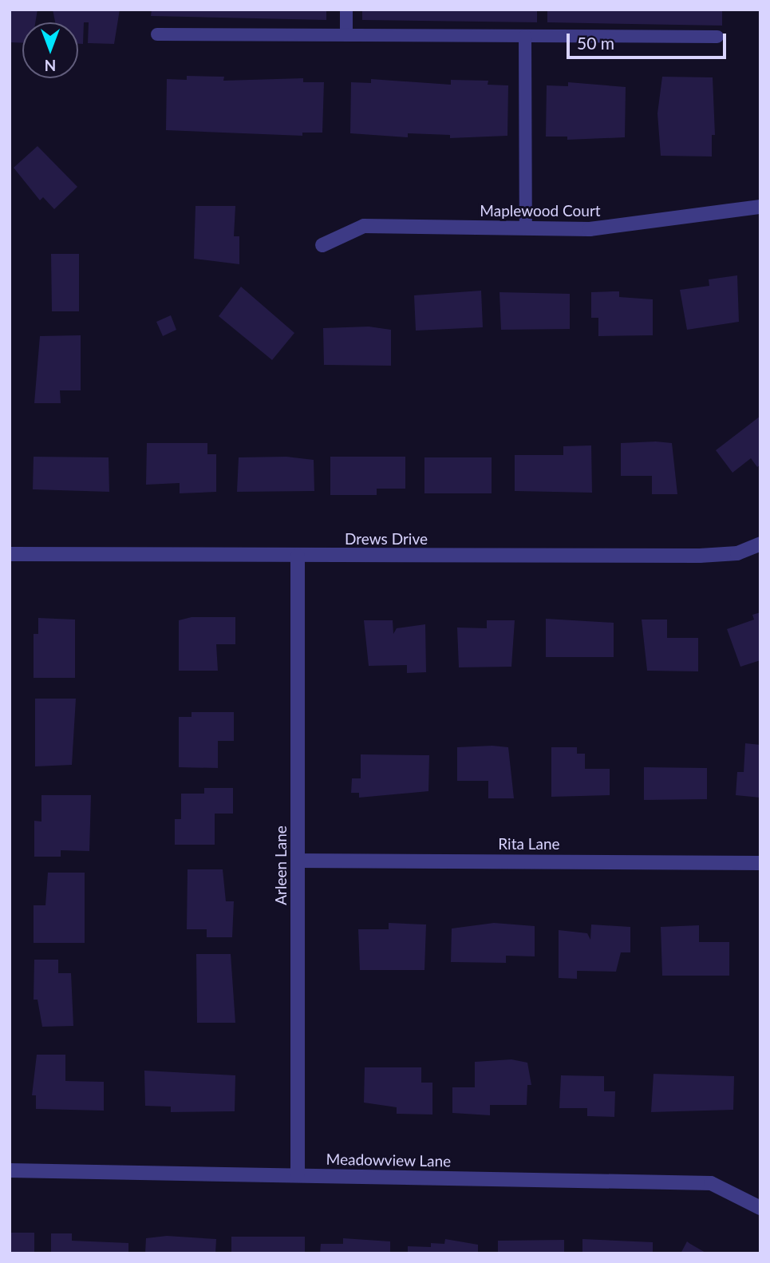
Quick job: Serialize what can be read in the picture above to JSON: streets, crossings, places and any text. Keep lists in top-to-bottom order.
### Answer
{
  "streets": {
    "street": [
      "Maplewood Court",
      "Drews Drive",
      "Rita Lane",
      "Arleen Lane",
      "Meadowview Lane"
    ]
  },
  "crossings": [
    ["Drews Drive", "Arleen Lane"],
    ["Rita Lane", "Arleen Lane"],
    ["Arleen Lane", "Meadowview Lane"]
  ],
  "scale_bar": "50 m",
  "north": "bottom"
}
